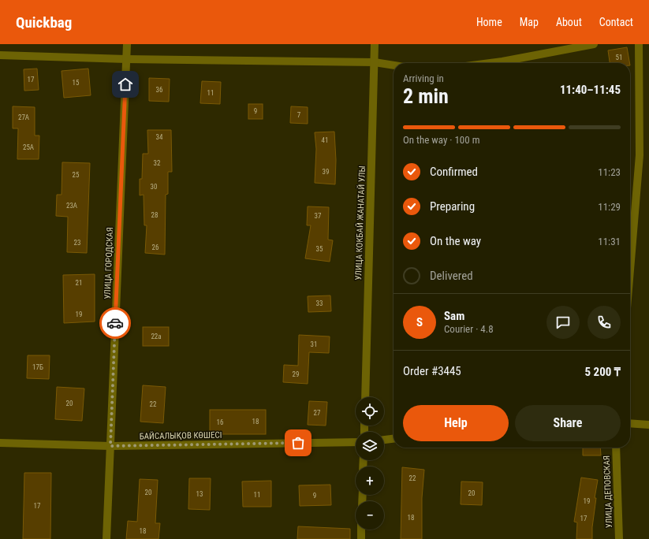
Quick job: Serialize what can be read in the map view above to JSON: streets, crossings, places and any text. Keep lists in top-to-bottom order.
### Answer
{
  "streets": {
    "street": [
      "УЛИЦА КОКБАЙ ЖАНАТАЙ УЛЫ",
      "УЛИЦА ГОРОДСКАЯ",
      "БАЙСАЛЫҚОВ КӨШЕСІ",
      "УЛИЦА ДЕПОВСКАЯ"
    ]
  },
  "crossings": [
    ["УЛИЦА ГОРОДСКАЯ", "БАЙСАЛЫҚОВ КӨШЕСІ"]
  ],
  "house_numbers": [
    "51",
    "17",
    "15",
    "36",
    "11",
    "9",
    "7",
    "27А",
    "34",
    "41",
    "25А",
    "32",
    "39",
    "25",
    "30",
    "23А",
    "28",
    "37",
    "23",
    "26",
    "35",
    "21",
    "33",
    "19",
    "22а",
    "31",
    "17Б",
    "29",
    "20",
    "22",
    "27",
    "18",
    "16",
    "22",
    "20",
    "20",
    "13",
    "11",
    "9",
    "19",
    "17",
    "18",
    "17",
    "18"
  ],
  "page": {
    "header": "Quickbag",
    "nav": [
      "Home",
      "Map",
      "About",
      "Contact"
    ],
    "heading": ["2 min", "Arriving in", "11:40–11:45"],
    "panel": [
      "Sam",
      "Courier · 4.8",
      "Order #3445",
      "5 200 ₸"
    ],
    "bar": "On the way · 100 m",
    "list": [
      ["Confirmed", "11:23"],
      ["Preparing", "11:29"],
      ["On the way", "11:31"],
      "Delivered"
    ],
    "round": "S",
    "map_buttons": ["+", "−"],
    "buttons": ["Help", "Share"]
  }
}
